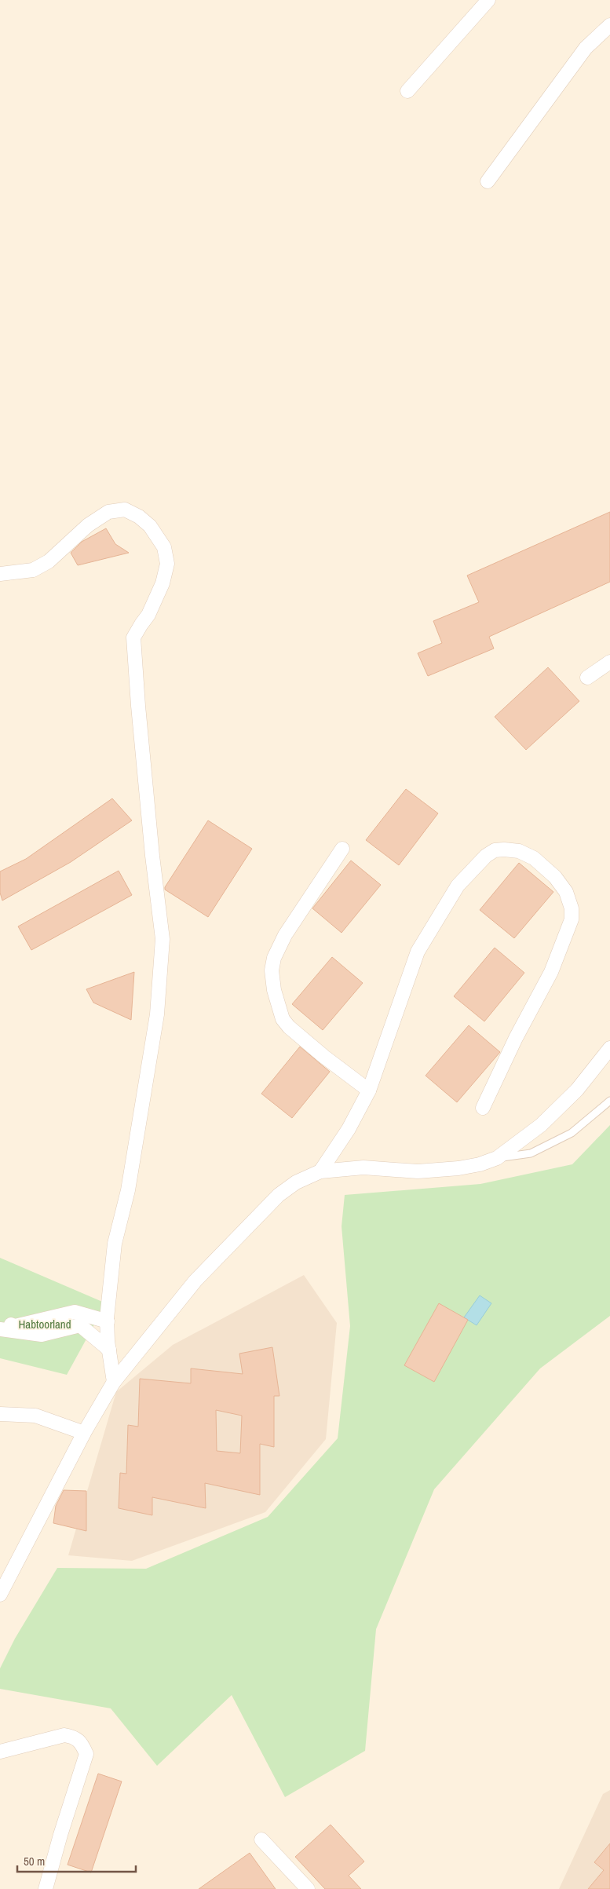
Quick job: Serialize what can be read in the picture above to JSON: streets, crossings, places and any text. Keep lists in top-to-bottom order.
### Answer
{
  "parks": ["Habtoorland"],
  "scale_bar": "50 m"
}
